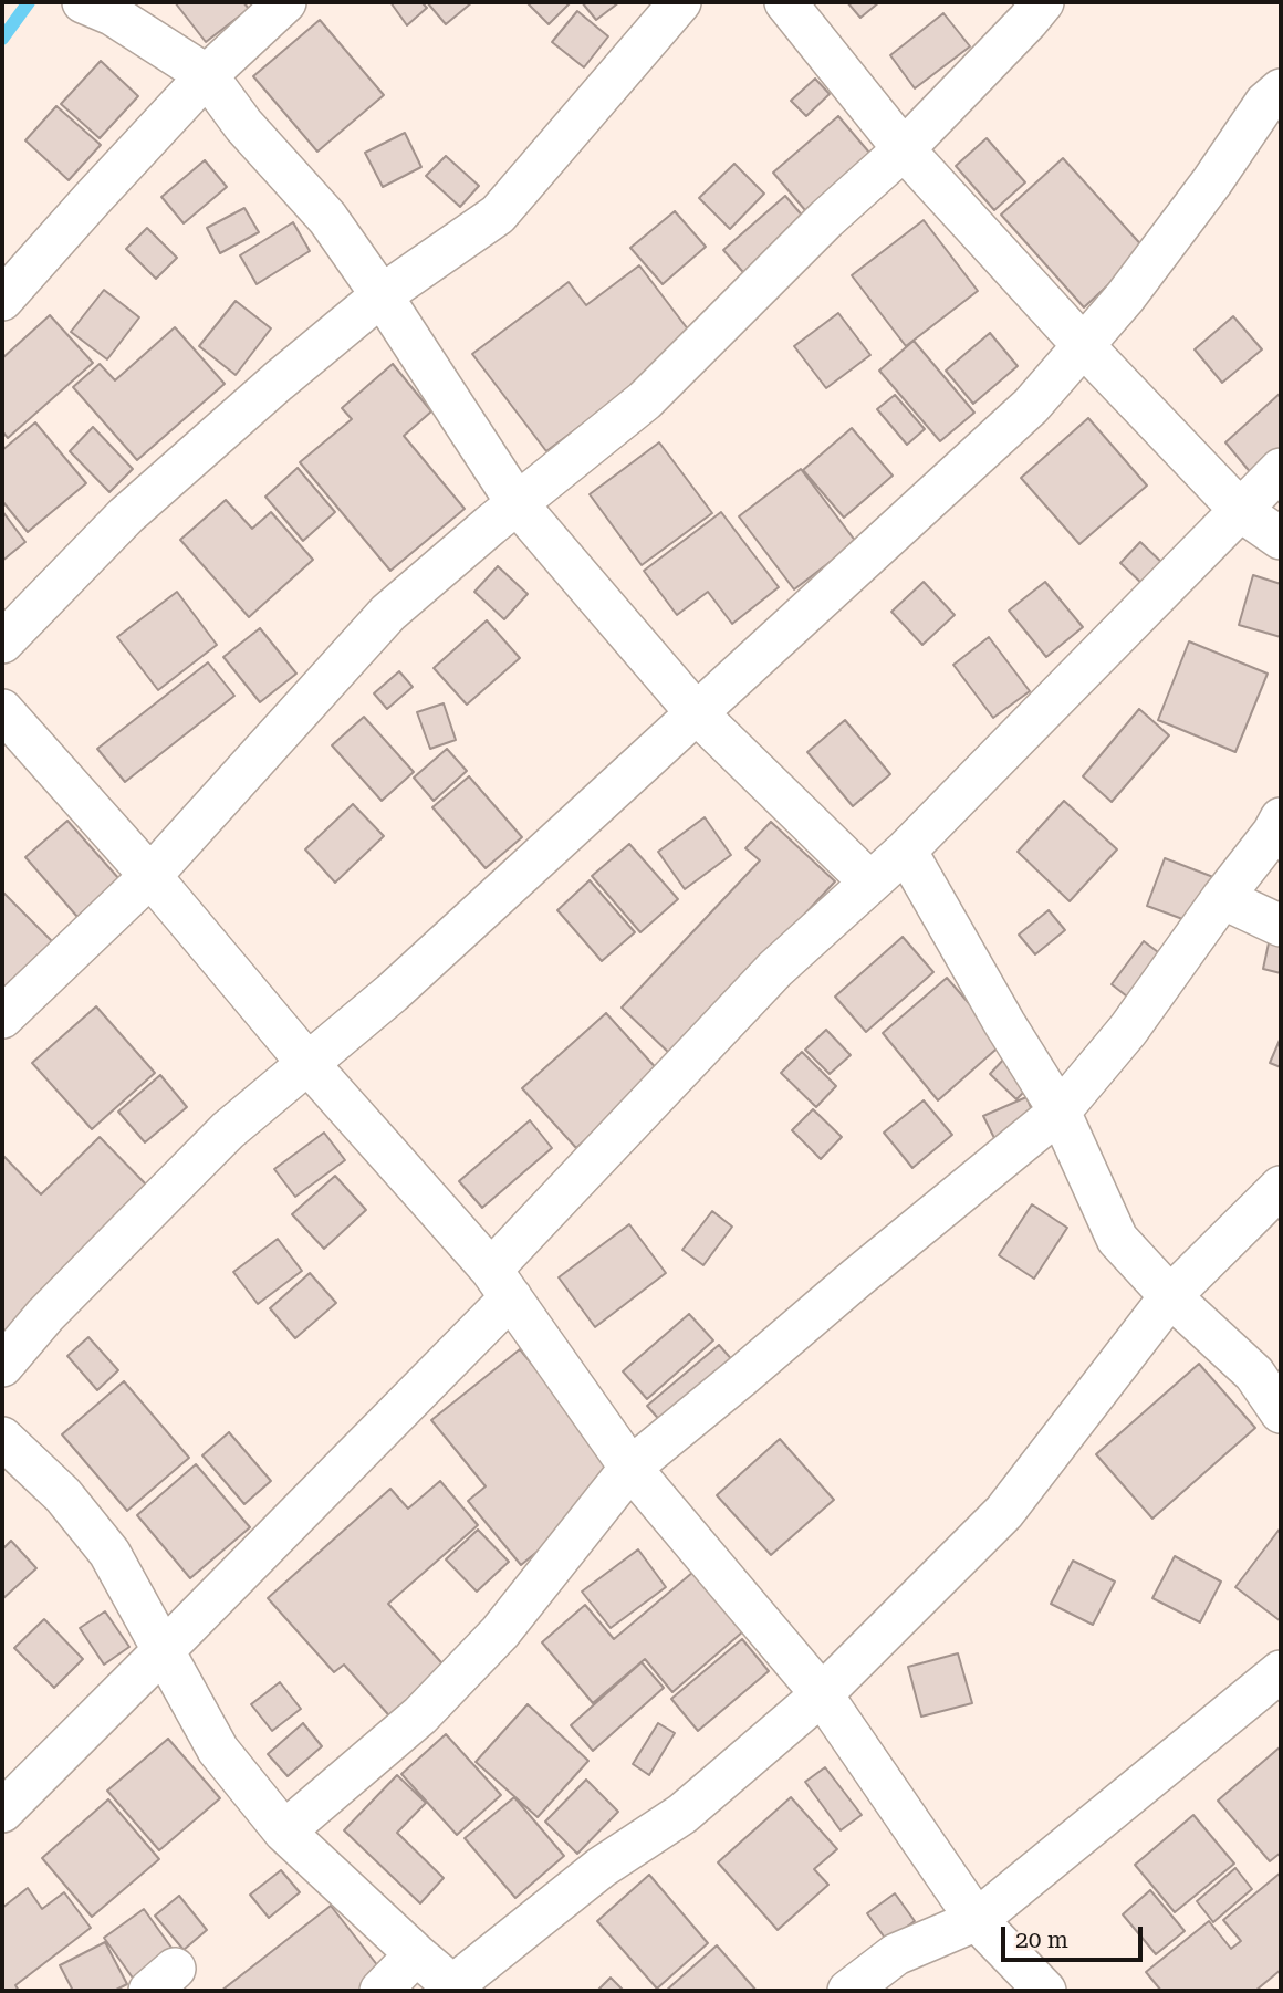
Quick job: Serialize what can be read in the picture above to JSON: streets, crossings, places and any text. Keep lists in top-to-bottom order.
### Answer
{
  "scale_bar": "20 m"
}
